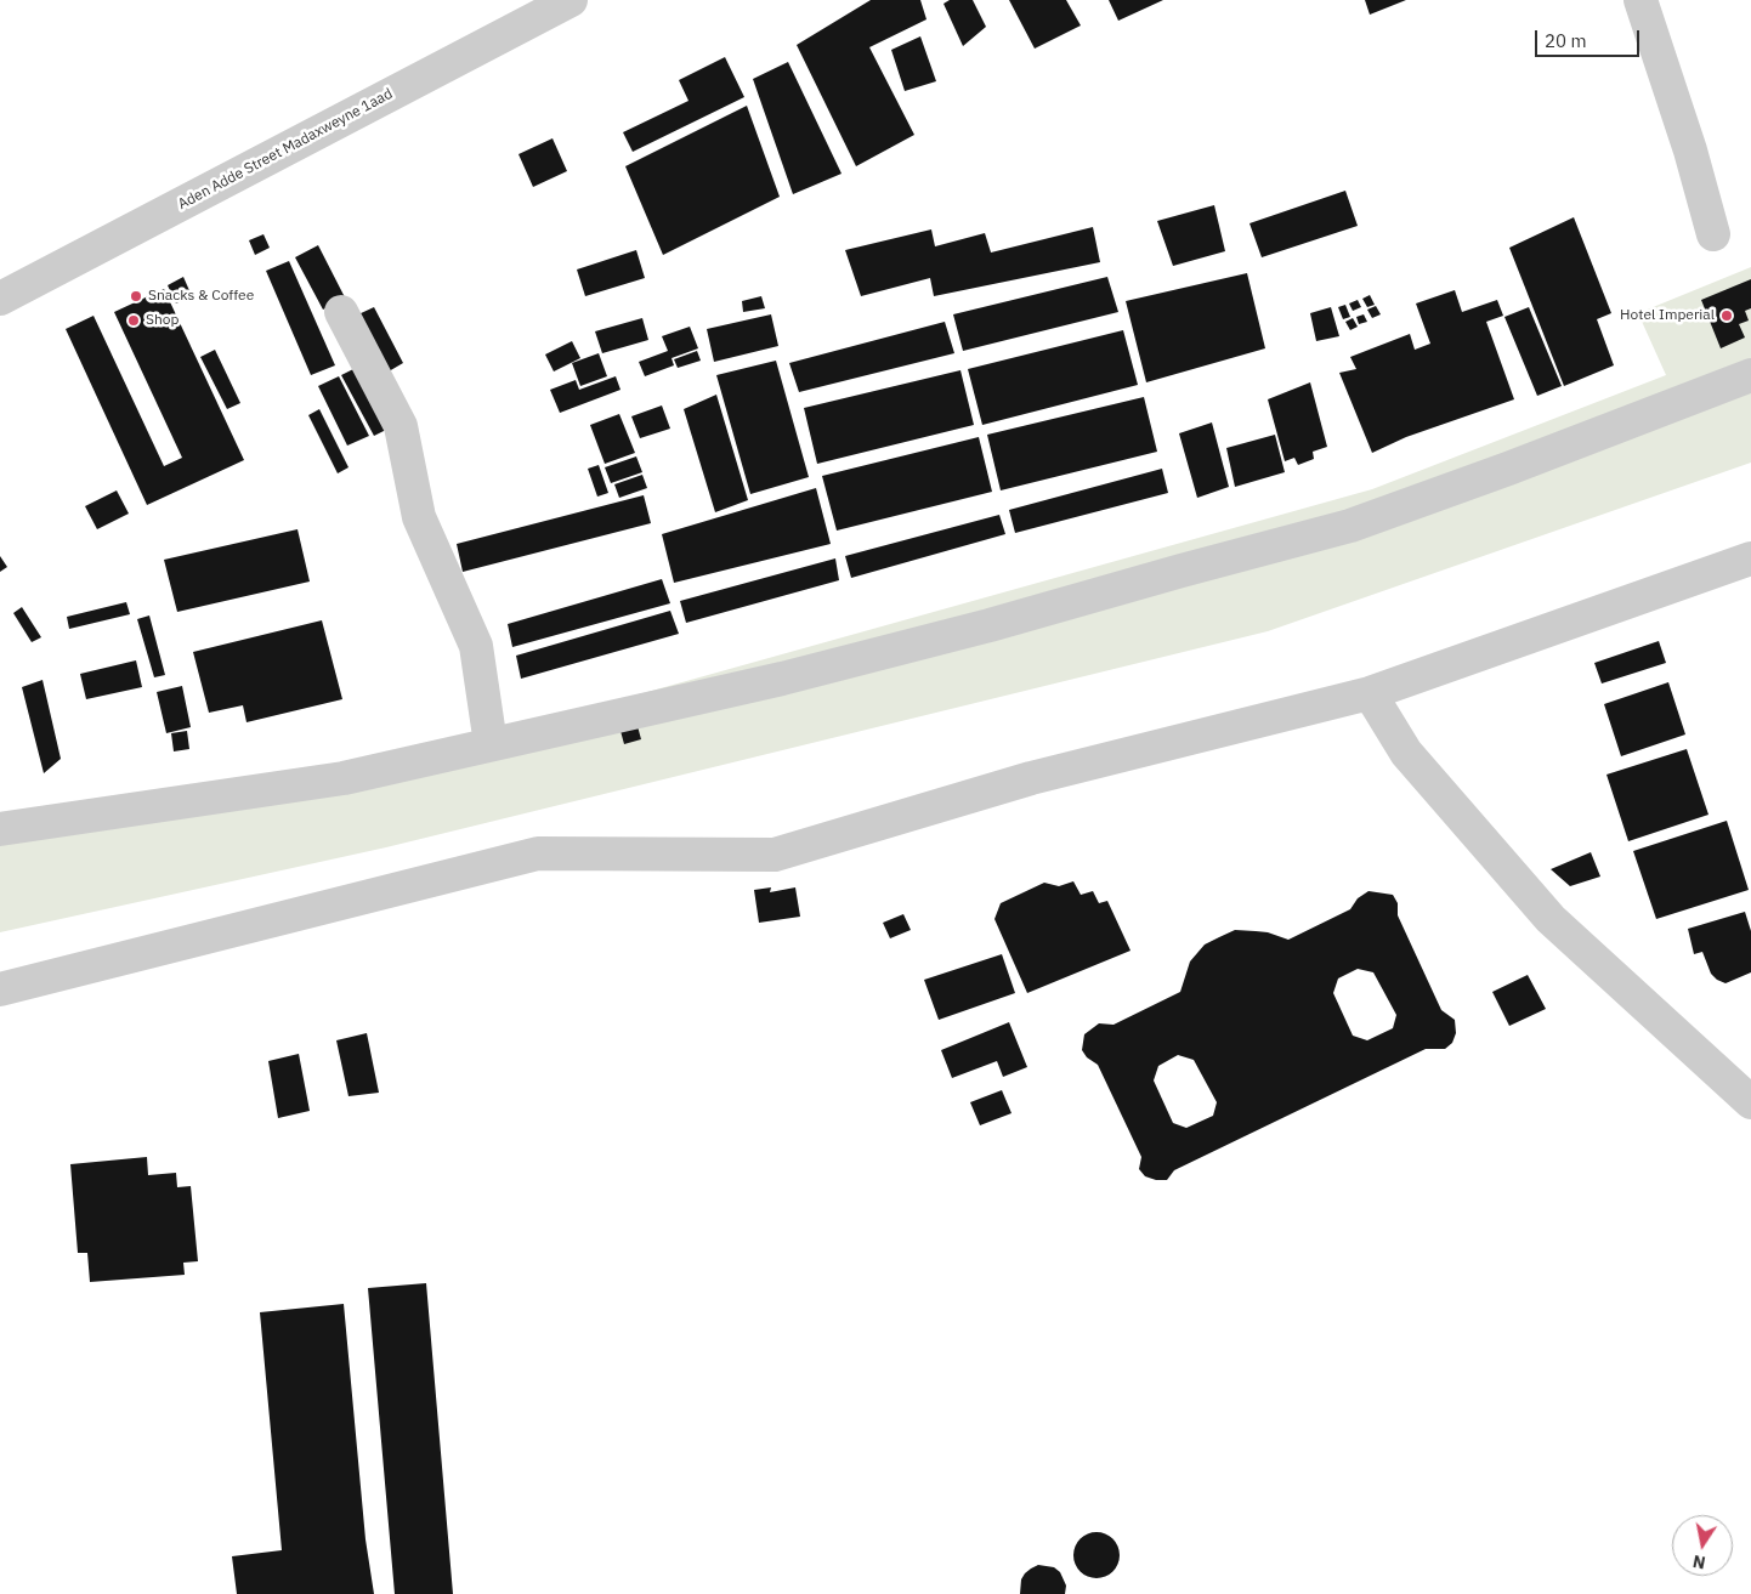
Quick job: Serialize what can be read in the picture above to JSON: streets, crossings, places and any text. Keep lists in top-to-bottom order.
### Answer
{
  "streets": {
    "street": ["Aden Adde Street Madaxweyne 1aad"]
  },
  "places": ["Snacks & Coffee", "Hotel Imperial", "Shop"],
  "scale_bar": "20 m",
  "north": "bottom"
}
